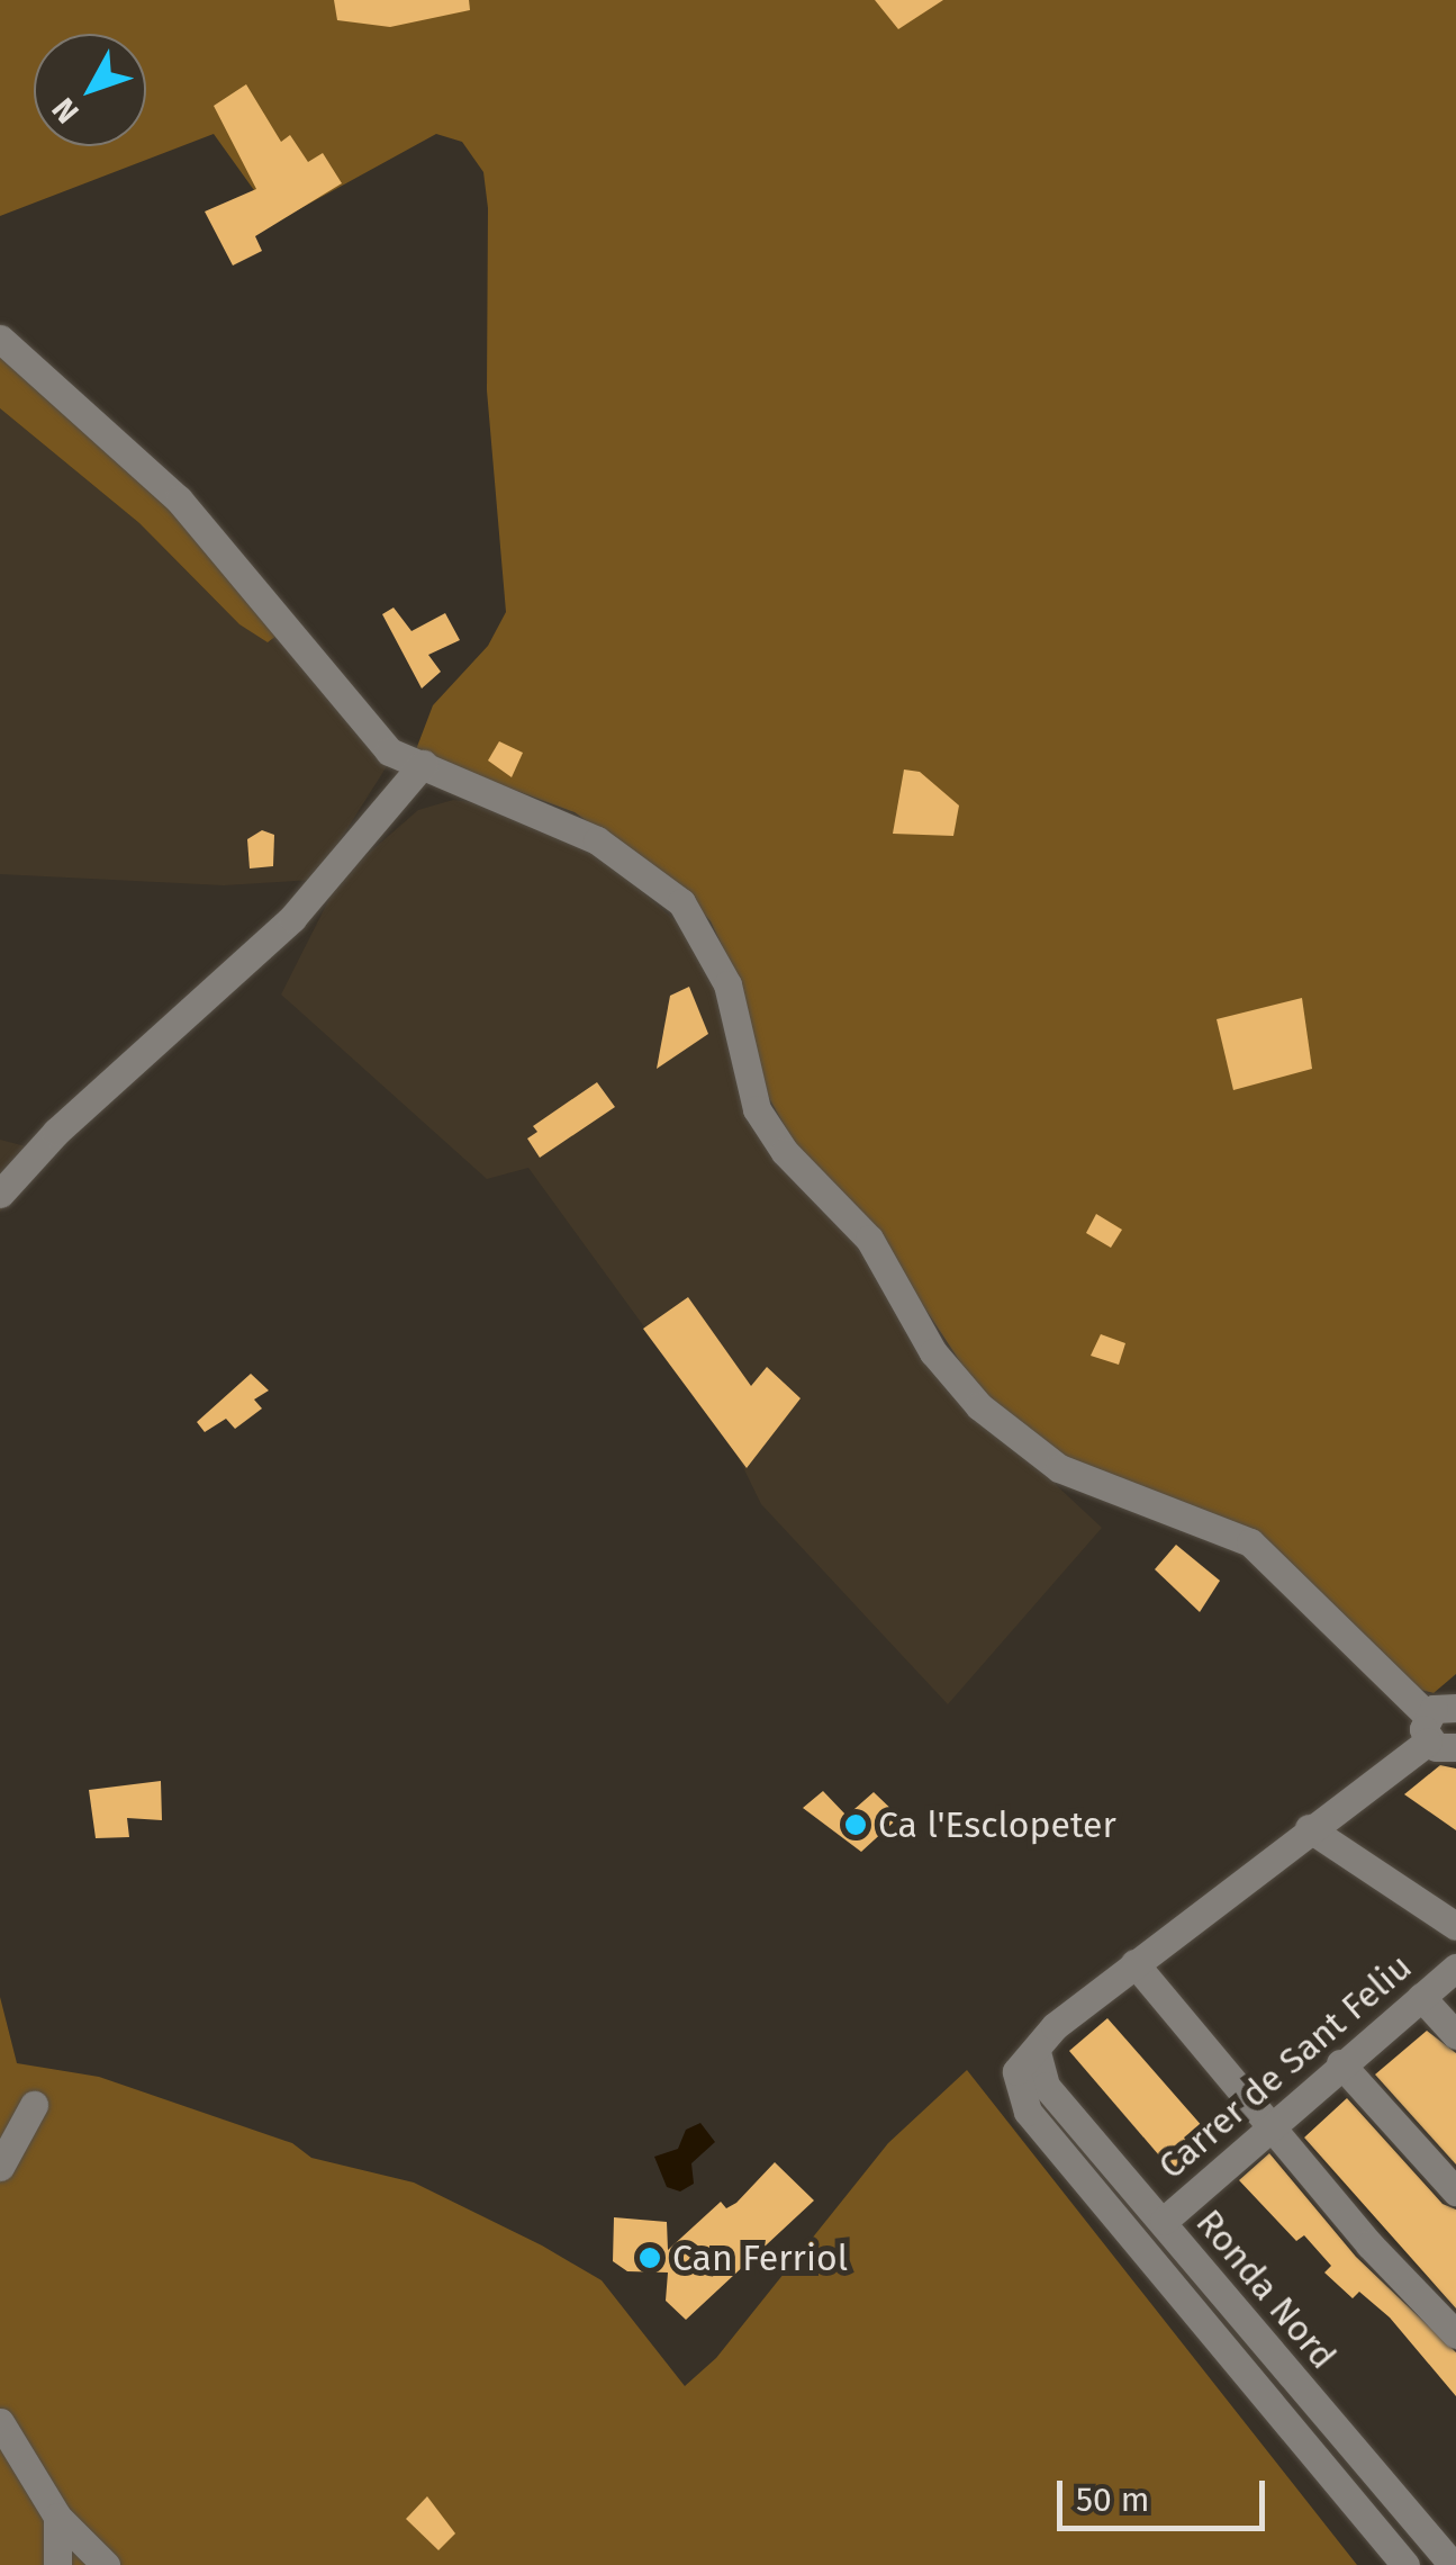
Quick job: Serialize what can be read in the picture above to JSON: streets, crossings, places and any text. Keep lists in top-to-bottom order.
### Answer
{
  "streets": {
    "street": ["Carrer de Sant Feliu", "Ronda Nord"]
  },
  "crossings": [
    ["Carrer de Sant Feliu", "Ronda Nord"]
  ],
  "places": ["Ca l'Esclopeter", "Can Ferriol"],
  "scale_bar": "50 m",
  "north": "bottom left"
}
